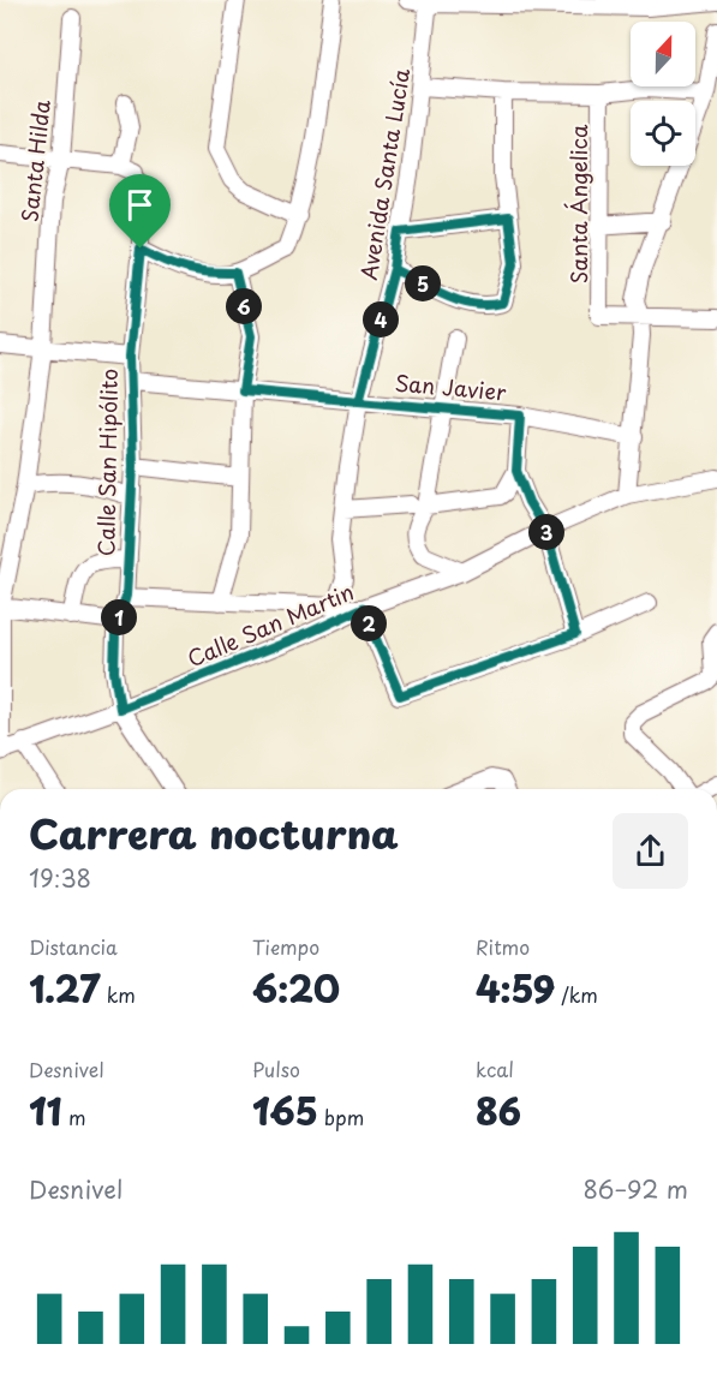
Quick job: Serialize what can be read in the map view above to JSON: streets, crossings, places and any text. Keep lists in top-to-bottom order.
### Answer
{
  "streets": {
    "street": [
      "Santa Hilda",
      "Avenida Santa Lucía",
      "Santa Ángelica",
      "San Javier",
      "Calle San Hipólito",
      "Calle San Martin"
    ]
  },
  "crossings": [
    ["Santa Hilda", "Calle San Martin"],
    ["Avenida Santa Lucía", "San Javier"],
    ["San Javier", "Calle San Hipólito"],
    ["Calle San Hipólito", "Calle San Martin"]
  ],
  "north": "top",
  "page": {
    "pins": [
      "5",
      "6",
      "4",
      "3",
      "1",
      "2"
    ],
    "heading": ["Carrera nocturna", "19:38"],
    "stats": [
      ["Distancia", "1.27 km"],
      ["Tiempo", "6:20"],
      ["Ritmo", "4:59 /km"],
      ["Desnivel", "11 m"],
      ["Pulso", "165 bpm"],
      ["kcal", "86"]
    ],
    "chart": ["Desnivel", "86–92 m"]
  }
}
